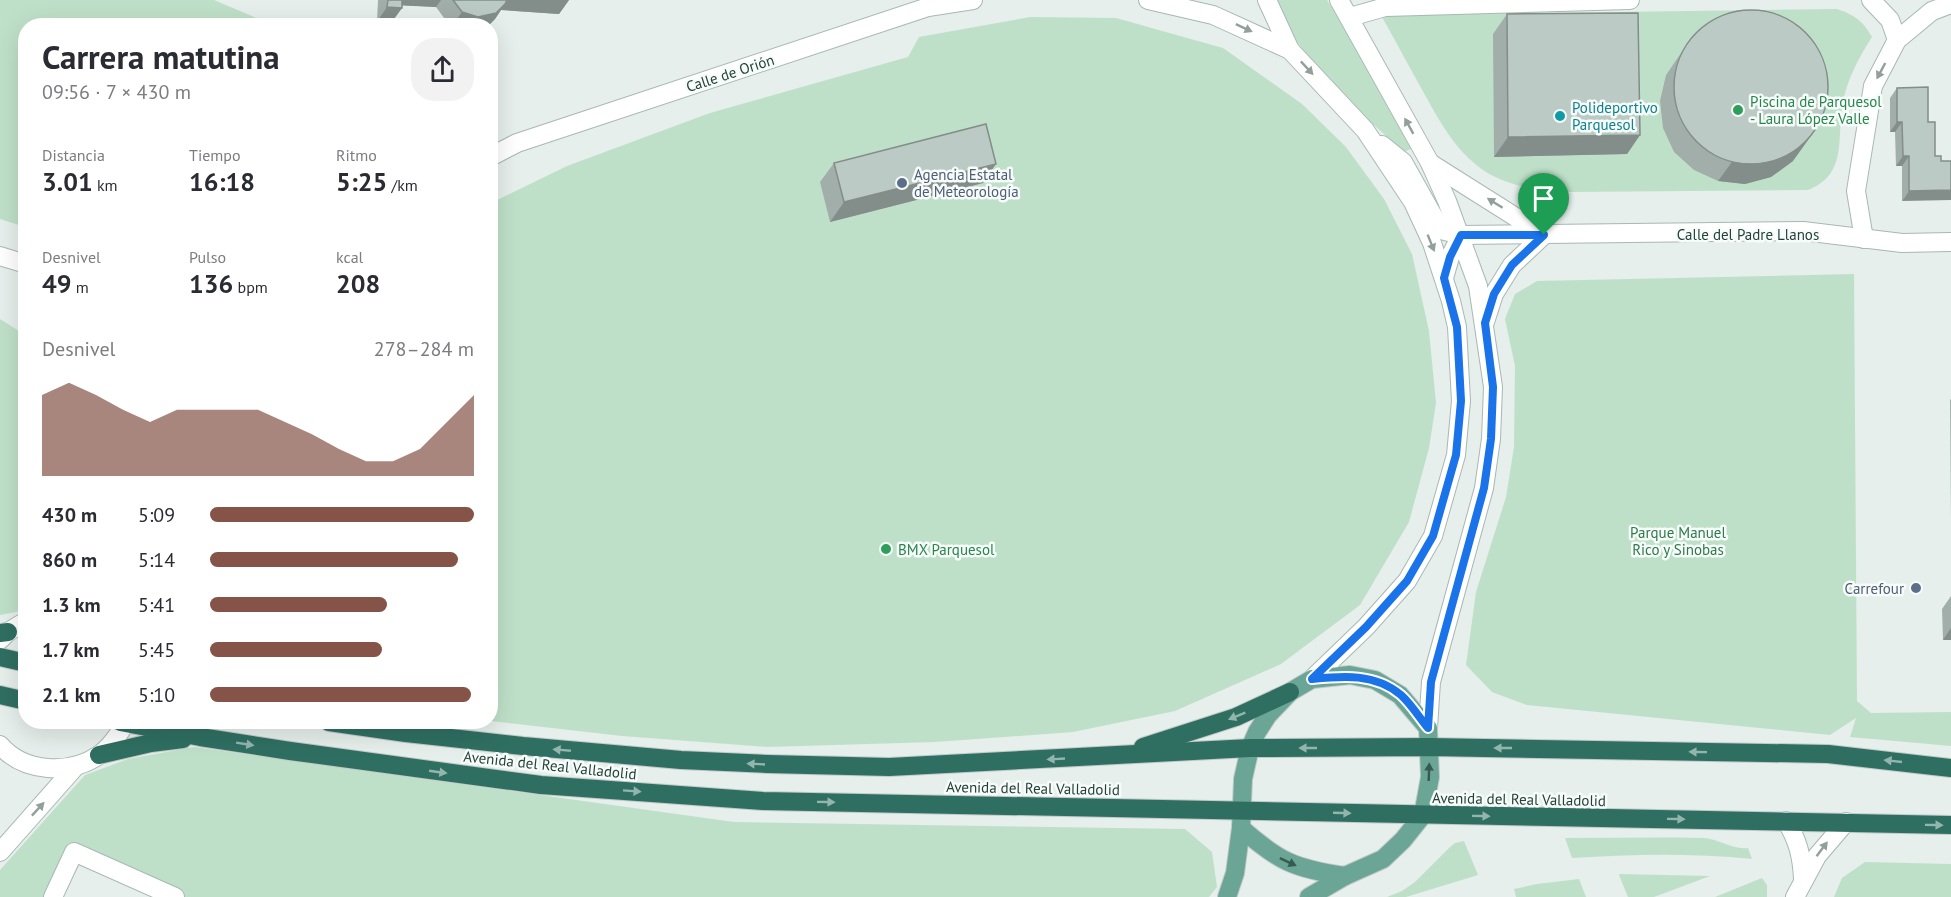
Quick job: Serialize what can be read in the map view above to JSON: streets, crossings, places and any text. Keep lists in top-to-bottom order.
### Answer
{
  "streets": {
    "highway": ["Avenida del Real Valladolid"],
    "street": ["Calle de Orión", "Calle del Padre Llanos"]
  },
  "parks": ["Parque Manuel Rico y Sinobas"],
  "places": [
    "Piscina de Parquesol - Laura López Valle",
    "Polideportivo Parquesol",
    "Agencia Estatal de Meteorología",
    "BMX Parquesol",
    "Carrefour"
  ],
  "page": {
    "heading": ["Carrera matutina", "09:56 · 7 × 430 m"],
    "stats": [
      ["Distancia", "3.01 km"],
      ["Tiempo", "16:18"],
      ["Ritmo", "5:25 /km"],
      ["Desnivel", "49 m"],
      ["Pulso", "136 bpm"],
      ["kcal", "208"]
    ],
    "chart": ["Desnivel", "278–284 m"],
    "list": [
      {
        "name": "430 m",
        "note": "5:09"
      },
      {
        "name": "860 m",
        "note": "5:14"
      },
      {
        "name": "1.3 km",
        "note": "5:41"
      },
      {
        "name": "1.7 km",
        "note": "5:45"
      },
      {
        "name": "2.1 km",
        "note": "5:10"
      }
    ]
  }
}
